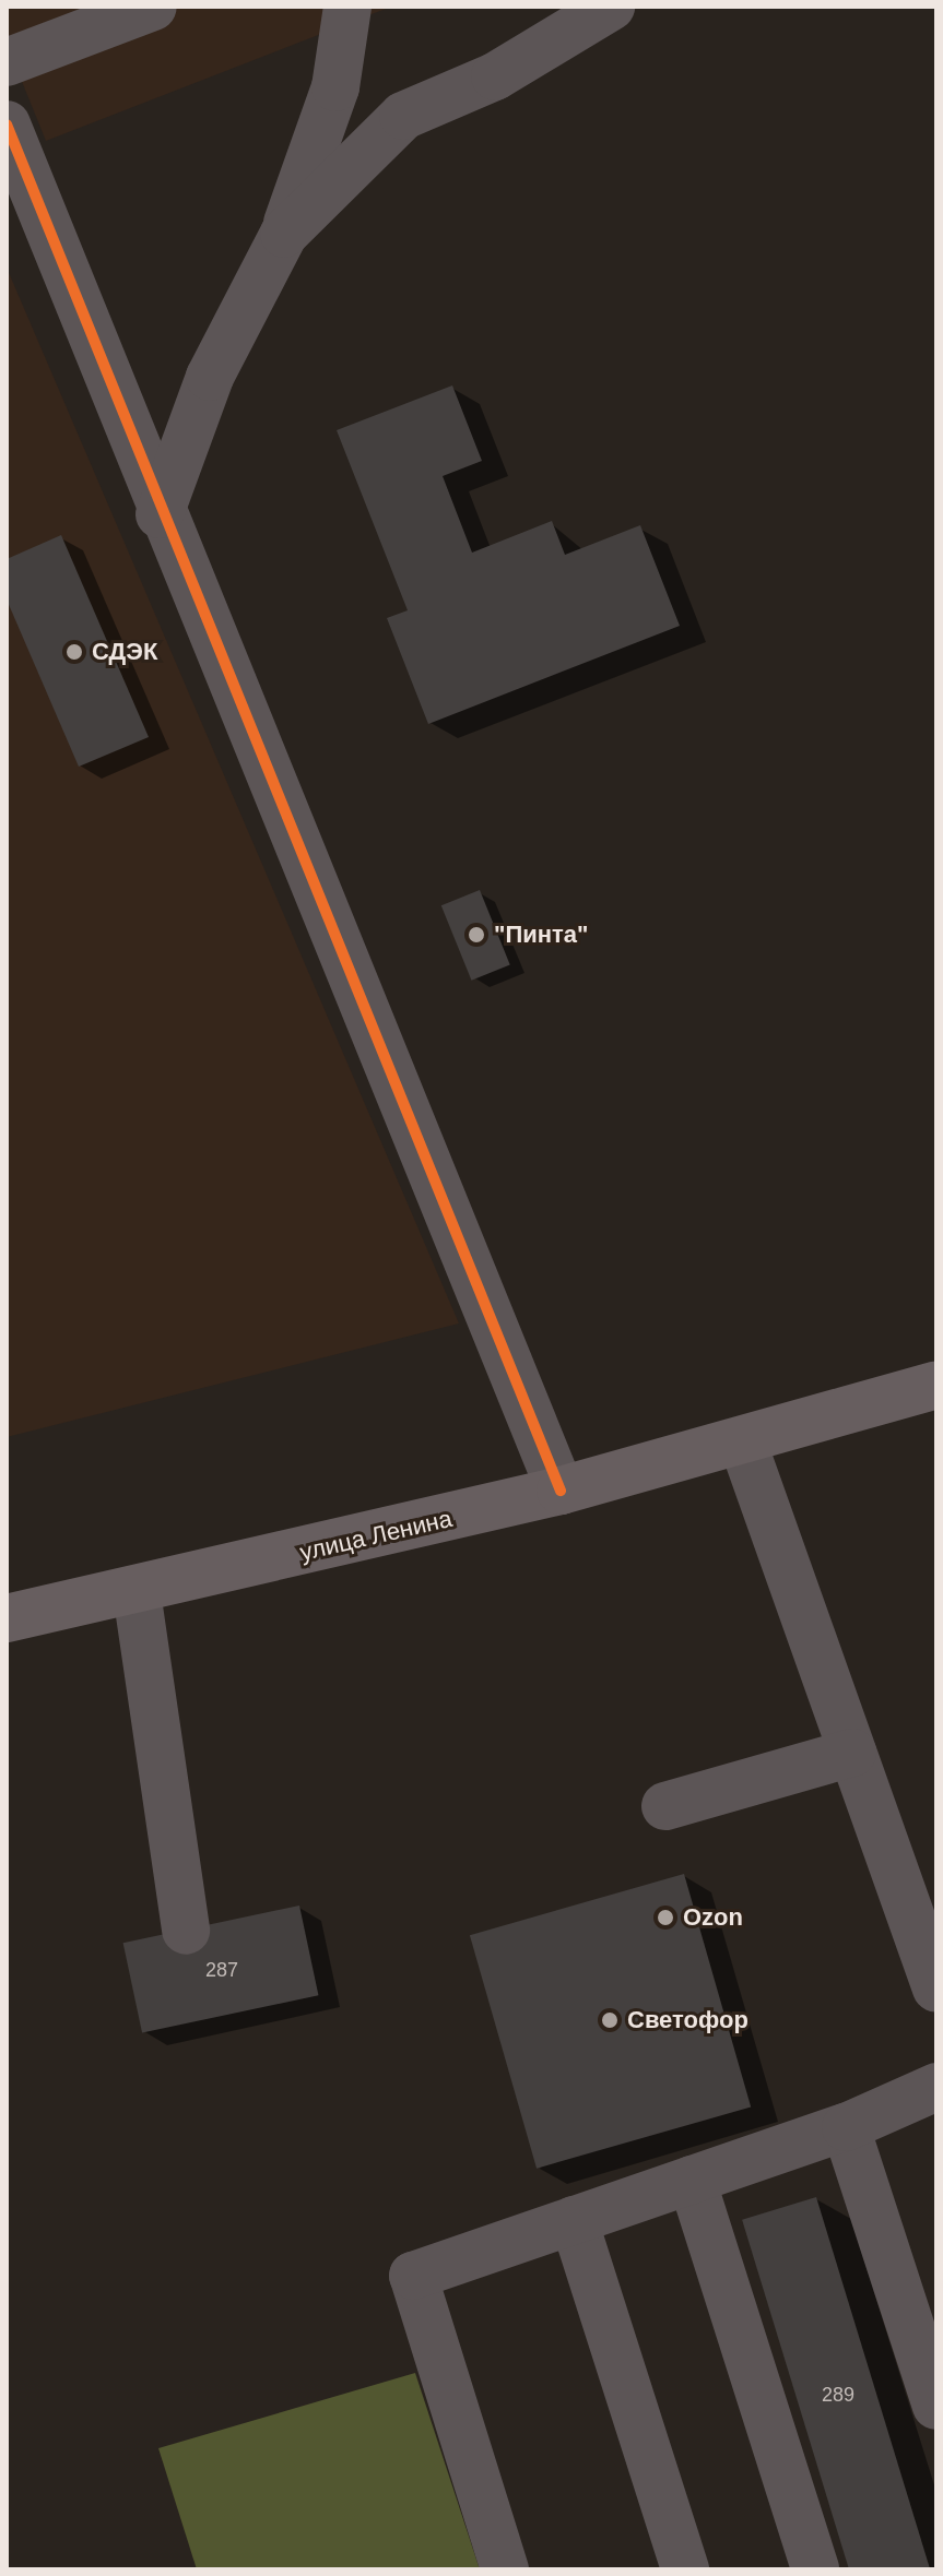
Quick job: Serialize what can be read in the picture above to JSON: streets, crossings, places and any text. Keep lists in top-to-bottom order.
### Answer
{
  "streets": {
    "main road": ["улица Ленина"]
  },
  "places": [
    "СДЭК",
    "\"Пинта\"",
    "Ozon",
    "Светофор"
  ],
  "house_numbers": ["287", "289"]
}
